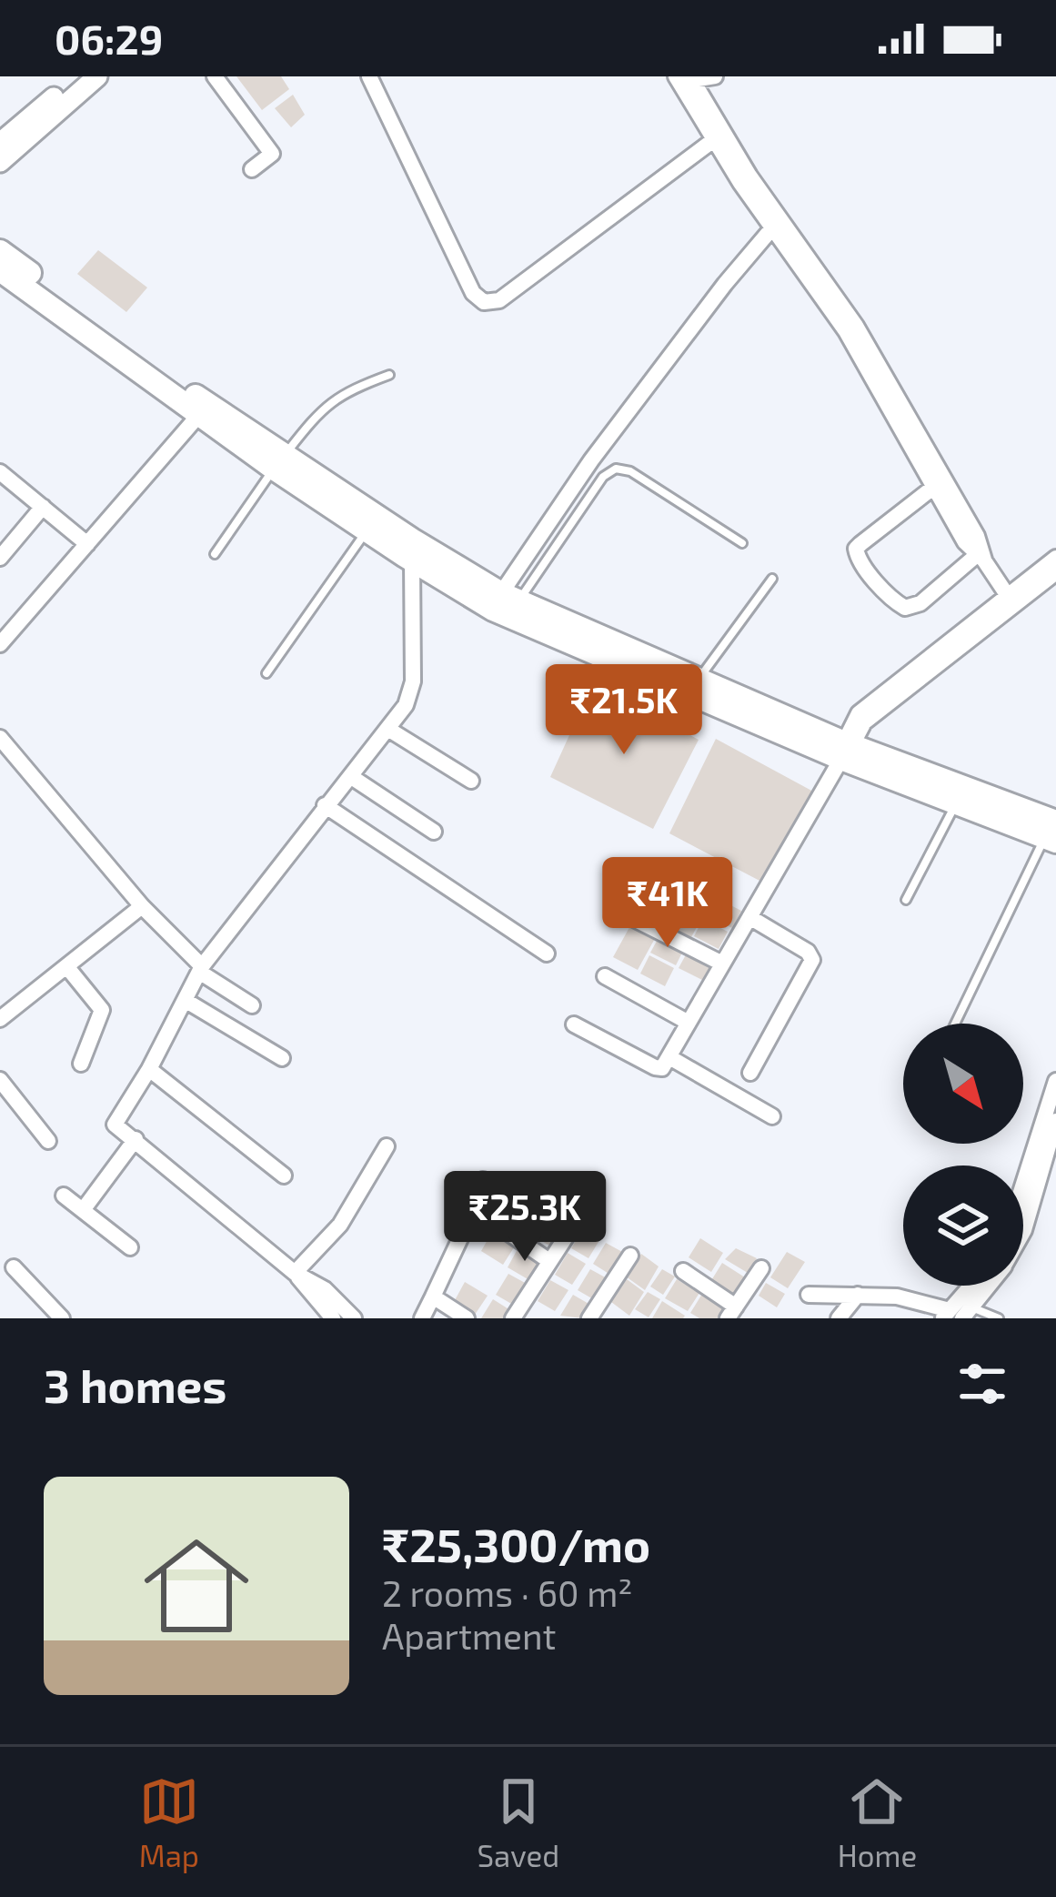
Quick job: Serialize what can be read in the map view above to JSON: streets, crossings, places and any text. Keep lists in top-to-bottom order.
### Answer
{
  "north": "bottom right",
  "page": {
    "status": "06:29",
    "price": ["₹21.5K", "₹41K", "₹25.3K"],
    "heading": "3 homes",
    "list": [
      {
        "name": "₹25,300/mo",
        "note": "2 rooms · 60 m² · Apartment"
      }
    ],
    "tabs": ["Map", "Saved", "Home"]
  }
}
